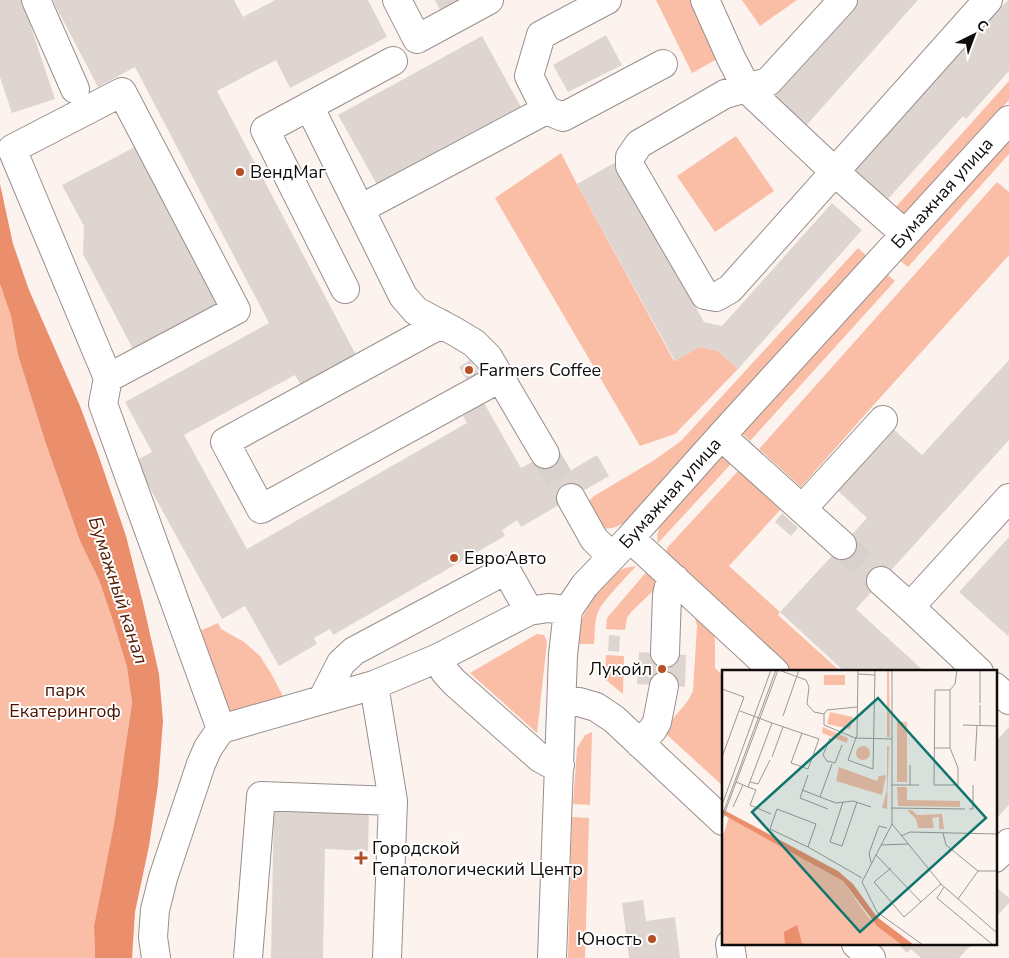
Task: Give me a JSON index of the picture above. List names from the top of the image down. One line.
{"streets":{"street":["Бумажная улица"]},"water":["Бумажный канал"],"parks":["парк Екатерингоф"],"places":{"other":["ВендМаг","Farmers Coffee","ЕвроАвто","Лукойл","Юность"],"health":["Городской Гепатологический Центр"]},"north":"top right"}
